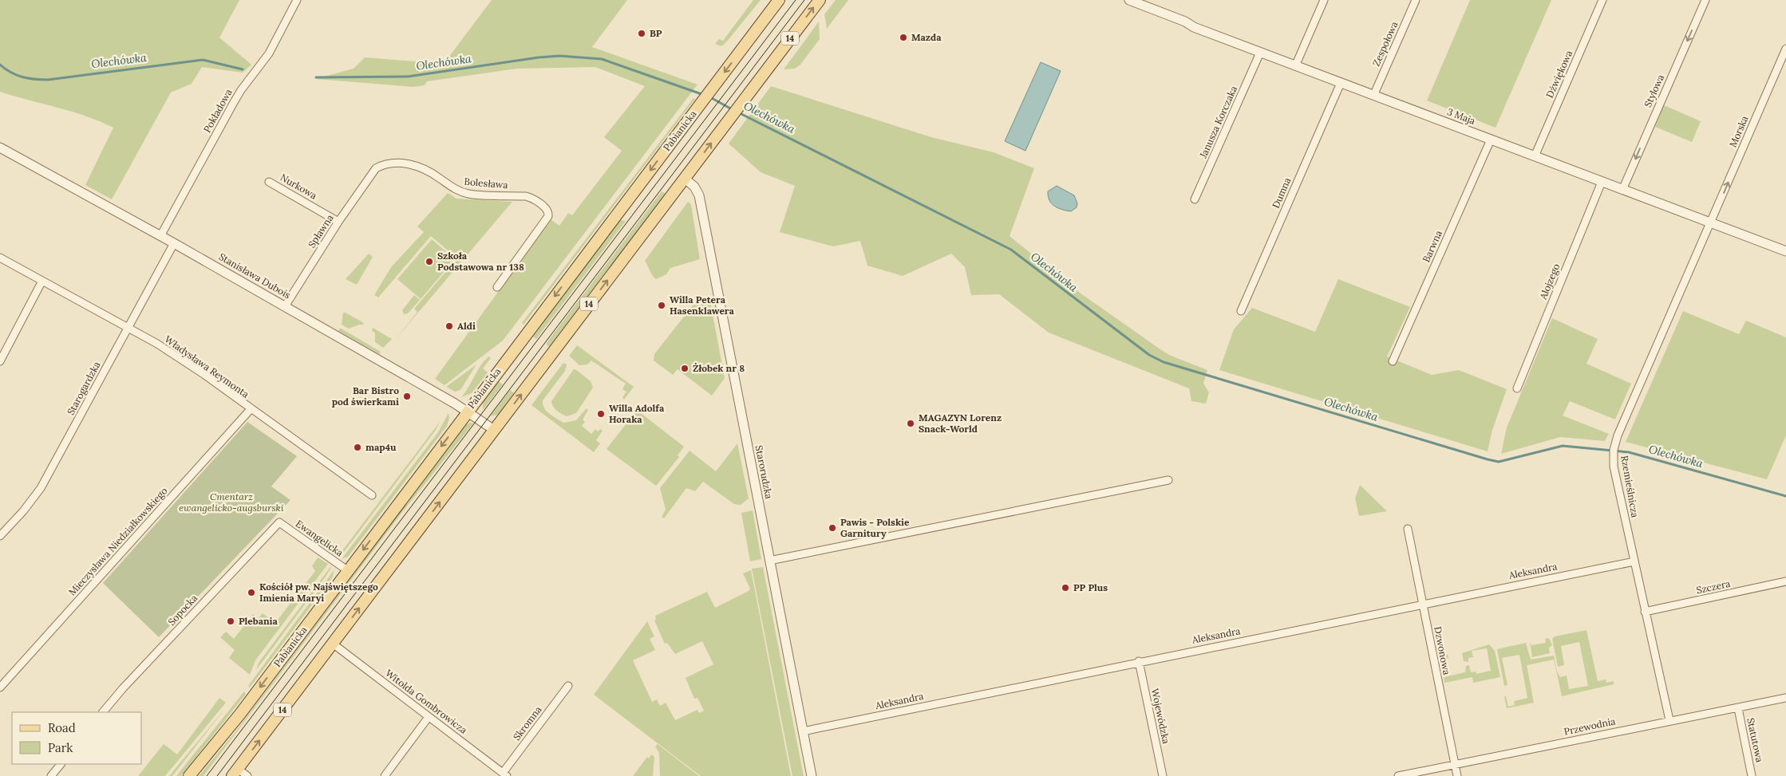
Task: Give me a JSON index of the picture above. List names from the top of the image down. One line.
{"streets":{"main road":["14","Pabianicka"],"street":["Zespołowa","Dźwiękowa","Stylowa","Pokładowa","3 Maja","Janusza Korczaka","Morska","Bolesława","Nurkowa","Dumna","Spławna","Barwna","Stanisława Dubois","Alojzego","Władysława Reymonta","Starogardzka","Starorudzka","Rzemieślnicza","Ewangelicka","Mieczysława Niedziałkowskiego","Aleksandra","Szczera","Sopocka","Dzwonowa","Witolda Gombrowicza","Wojewódzka","Skromna","Przewodnia","Statutowa"]},"crossings":[["14","Stanisława Dubois"],["14","Starorudzka"],["14","Witolda Gombrowicza"],["Zespołowa","3 Maja"],["Dźwiękowa","3 Maja"],["Stylowa","3 Maja"],["Pokładowa","Stanisława Dubois"],["3 Maja","Janusza Korczaka"],["3 Maja","Morska"],["3 Maja","Dumna"],["3 Maja","Barwna"],["3 Maja","Alojzego"],["3 Maja","Rzemieślnicza"],["Pabianicka","Stanisława Dubois"],["Pabianicka","Ewangelicka"],["Morska","Rzemieślnicza"],["Bolesława","Spławna"],["Nurkowa","Spławna"],["Spławna","Stanisława Dubois"],["Stanisława Dubois","Starogardzka"],["Władysława Reymonta","Starogardzka"],["Władysława Reymonta","Mieczysława Niedziałkowskiego"],["Starorudzka","Aleksandra"],["Rzemieślnicza","Aleksandra"],["Rzemieślnicza","Szczera"],["Rzemieślnicza","Przewodnia"],["Ewangelicka","Sopocka"],["Aleksandra","Dzwonowa"],["Aleksandra","Wojewódzka"],["Dzwonowa","Przewodnia"],["Witolda Gombrowicza","Skromna"],["Przewodnia","Statutowa"]],"one_way":["Stylowa","Morska"],"water":["Olechówka"],"parks":["Cmentarz ewangelicko-augsburski"],"places":["BP","Mazda","Szkoła Podstawowa nr 138","Willa Petera Hasenklawera","Aldi","Żłobek nr 8","Bar Bistro pod świerkami","Willa Adolfa Horaka","MAGAZYN Lorenz Snack-World","map4u","Pawis - Polskie Garnitury","PP Plus","Kościół pw. Najświętszego Imienia Maryi","Plebania"],"legend":["Road","Park"]}
